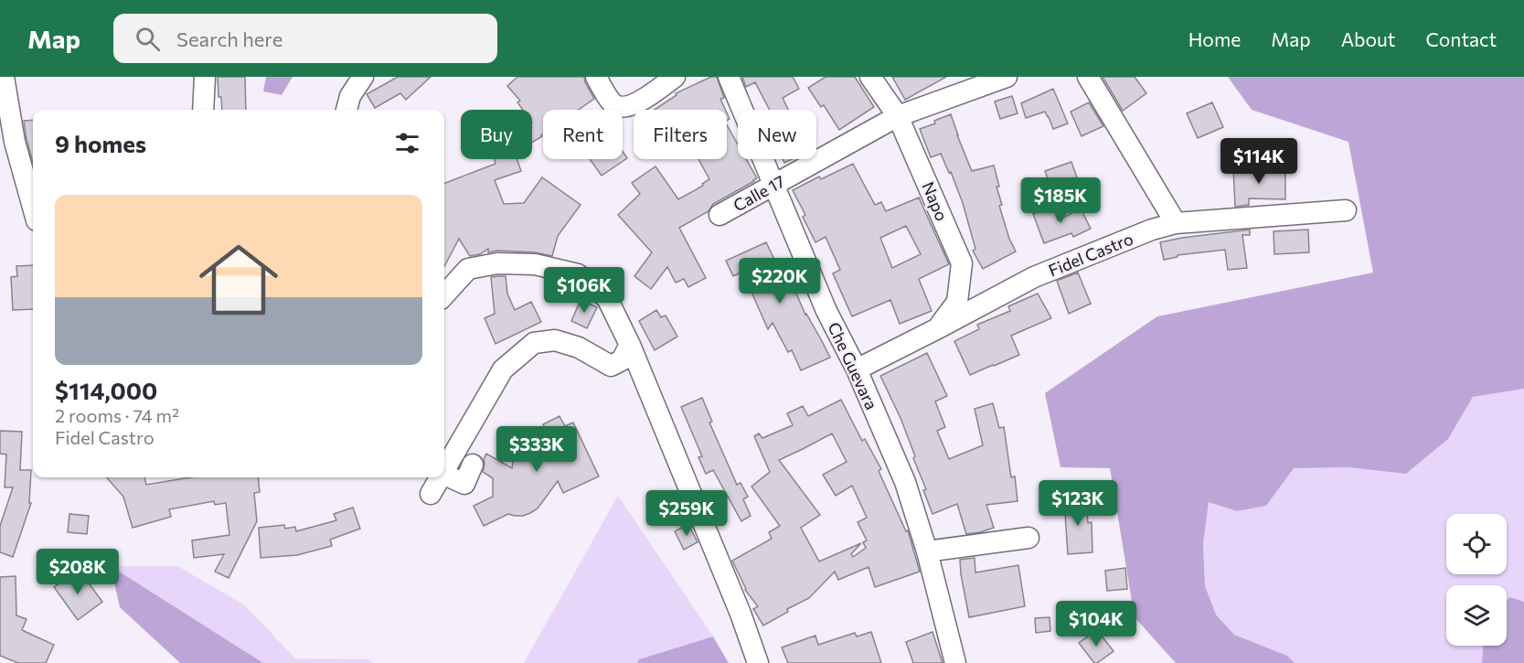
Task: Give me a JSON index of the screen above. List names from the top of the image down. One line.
{"streets":{"street":["Calle 17","Napo","Fidel Castro","Che Guevara"]},"crossings":[["Calle 17","Napo"],["Calle 17","Che Guevara"],["Napo","Fidel Castro"],["Fidel Castro","Che Guevara"]],"page":{"header":"Map","search":"Search here","nav":["Home","Map","About","Contact"],"chip":["Buy","Rent","Filters","New"],"heading":"9 homes","price":["$114K","$185K","$220K","$106K","$333K","$123K","$259K","$208K","$104K"],"list":[{"name":"$114,000","note":"2 rooms · 74 m² · Fidel Castro"}]}}
